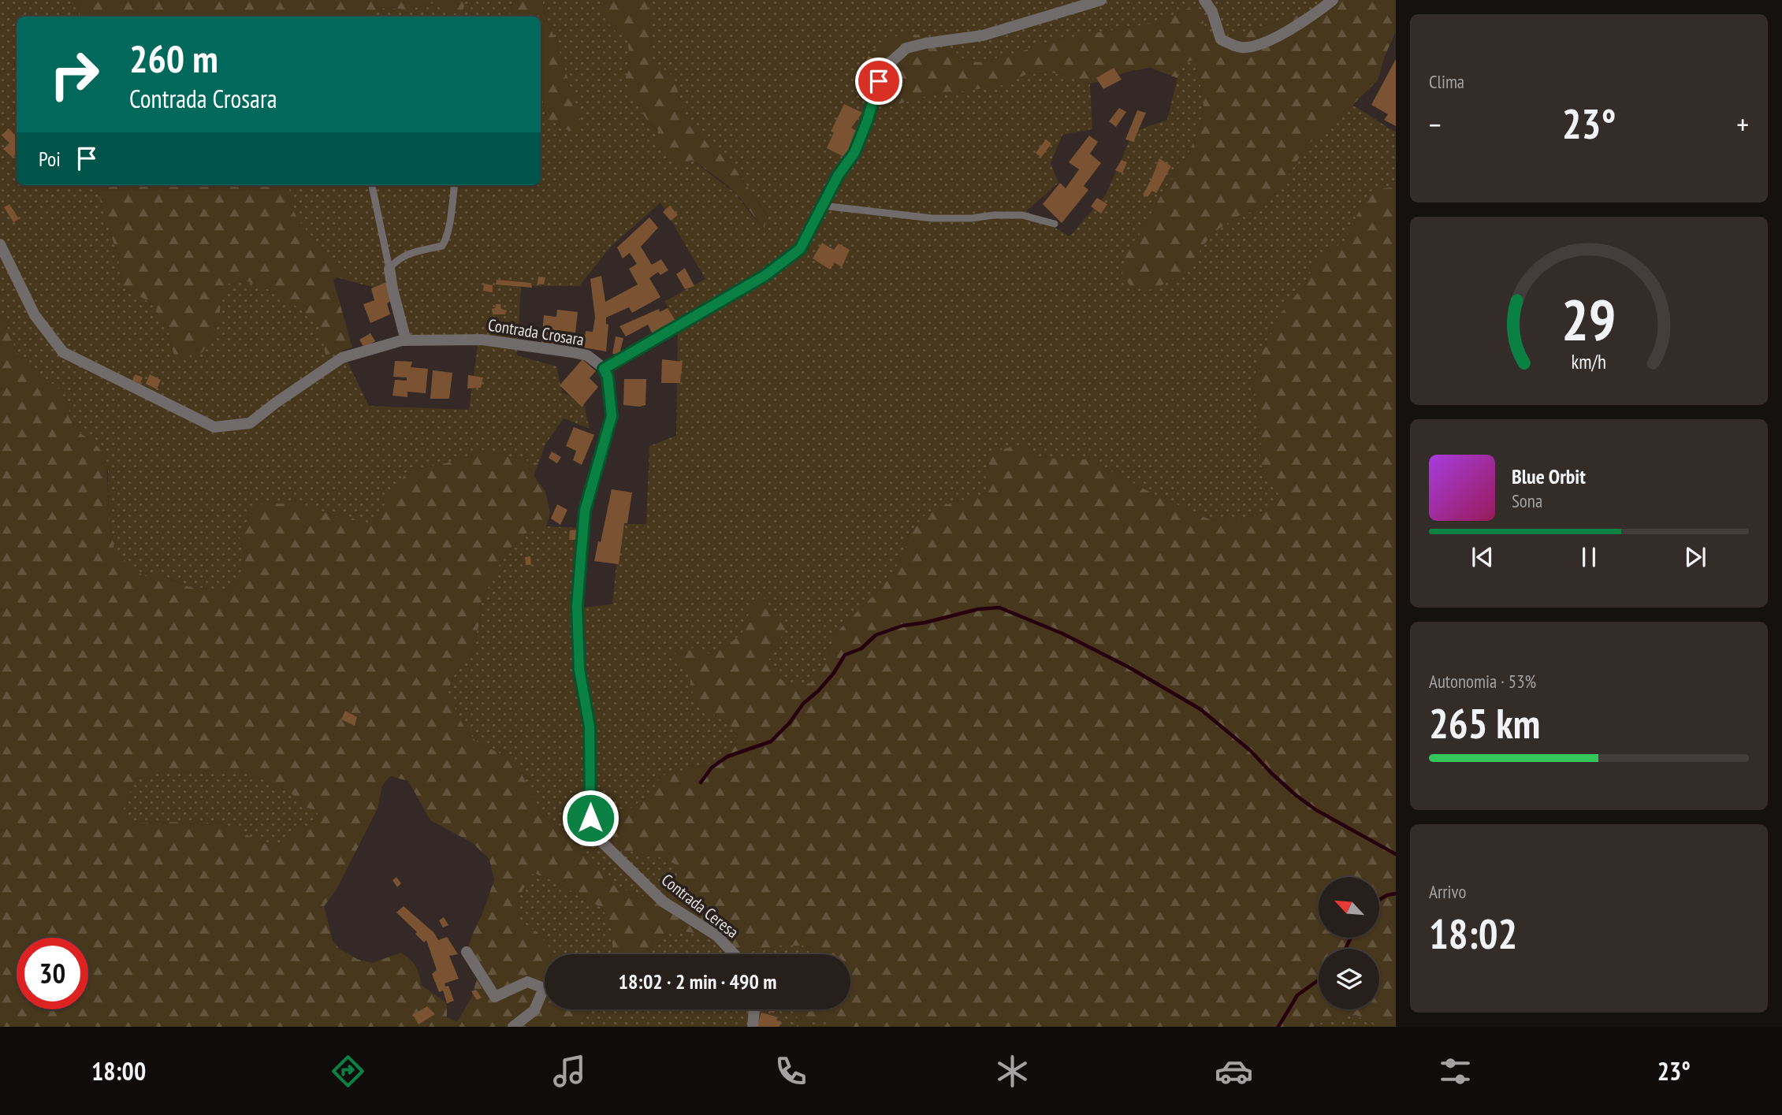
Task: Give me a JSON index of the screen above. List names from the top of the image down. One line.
{"streets":{"street":["Contrada Crosara","Contrada Ceresa"]},"crossings":[["Contrada Crosara","Contrada Ceresa"]],"north":"top left","page":{"tile":["Clima",["Autonomia · 53%","265 km"],["Arrivo","18:02"]],"turn":["260 m","Contrada Crosara"],"heat":["−","23°","+"],"then":"Poi","song":["Blue Orbit","Sona"],"limit":"30","trip":"18:02 · 2 min · 490 m","tabs":["18:00","23°"],"gauge":["29","km/h"]}}
